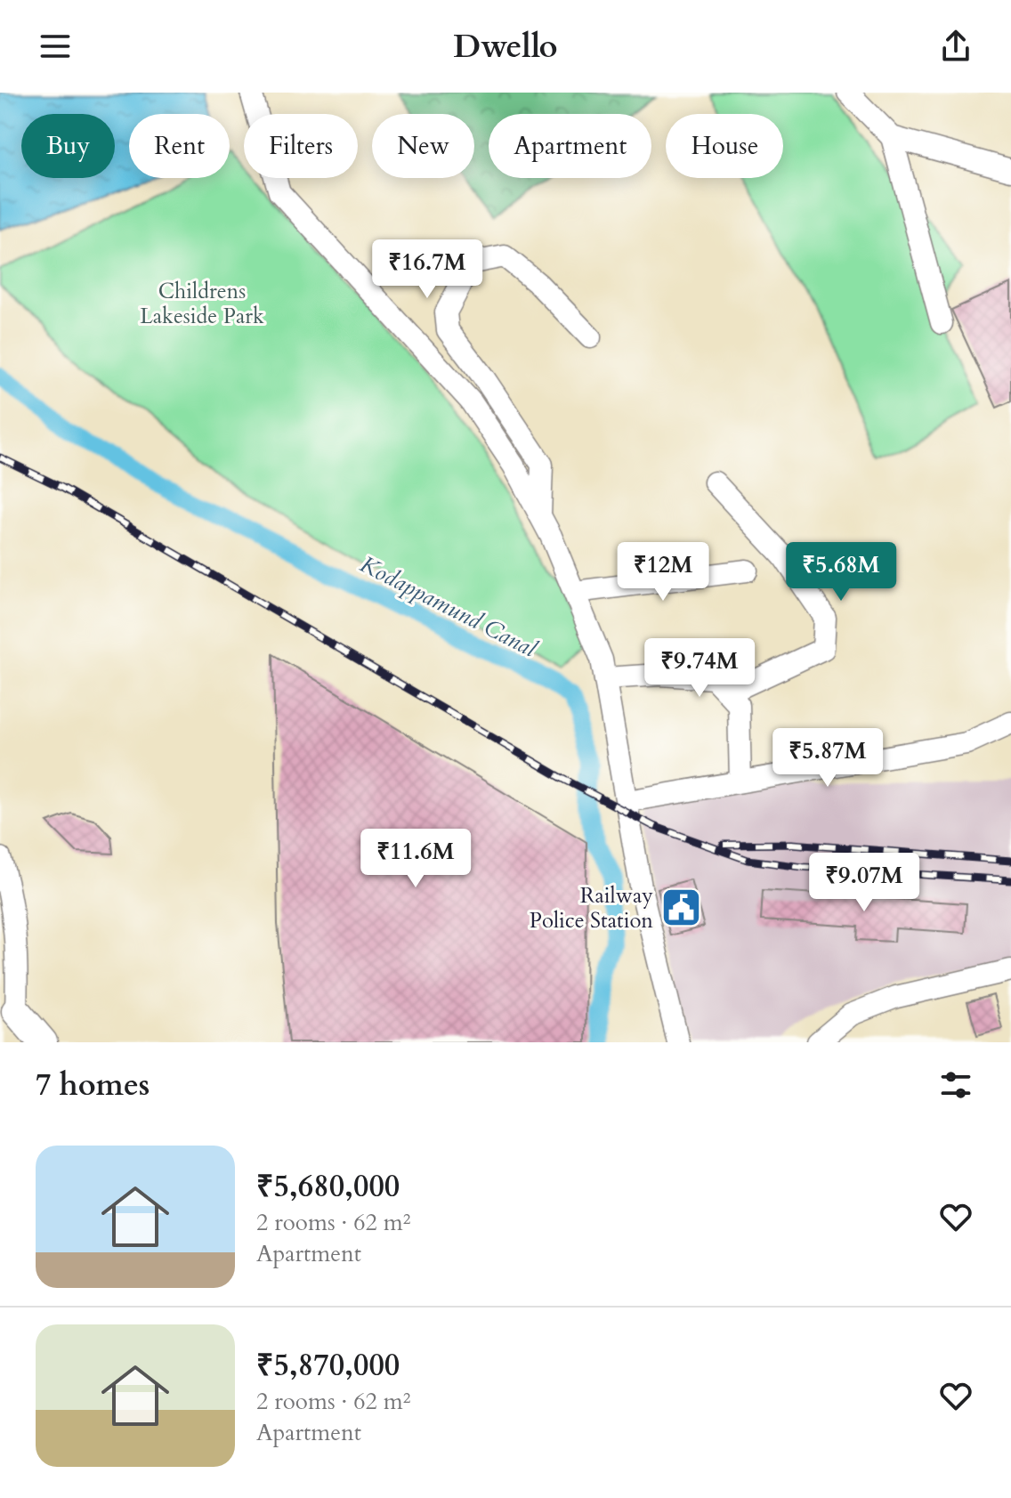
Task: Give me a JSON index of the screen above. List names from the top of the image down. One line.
{"water":["Kodappamund Canal"],"parks":["Childrens Lakeside Park"],"places":{"public building":["Railway Police Station"]},"page":{"header":"Dwello","chip":["Buy","Rent","Filters","New","Apartment","House"],"price":["₹16.7M","₹12M","₹5.68M","₹9.74M","₹5.87M","₹11.6M","₹9.07M"],"heading":"7 homes","list":[{"name":"₹5,680,000","note":"2 rooms · 62 m² · Apartment"},{"name":"₹5,870,000","note":"2 rooms · 62 m² · Apartment"}]}}
